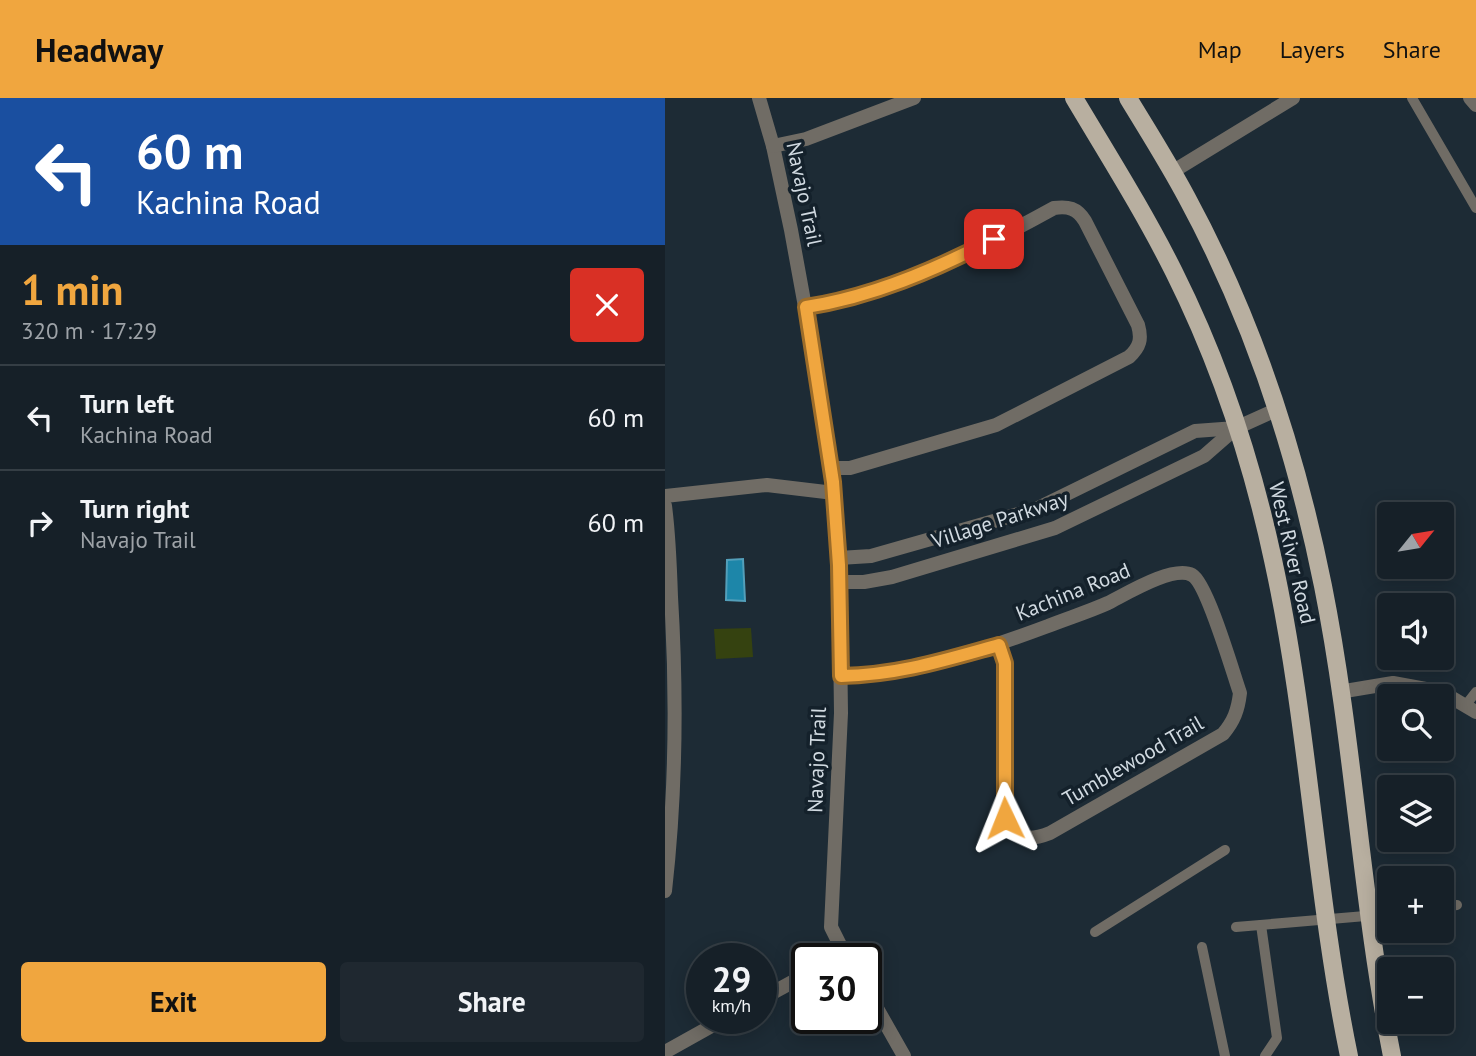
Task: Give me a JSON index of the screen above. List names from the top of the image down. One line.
{"streets":{"main road":["West River Road"],"street":["Navajo Trail","Village Parkway","Kachina Road","Tumblewood Trail"]},"crossings":[["Navajo Trail","Village Parkway"],["Navajo Trail","Kachina Road"],["Village Parkway","West River Road"],["Kachina Road","Tumblewood Trail"]],"north":"top right","page":{"header":"Headway","nav":["Map","Layers","Share"],"turn":["60 m","Kachina Road"],"heading":["1 min","320 m · 17:29"],"list":[{"name":"Turn left","note":"Kachina Road","value":"60 m"},{"name":"Turn right","note":"Navajo Trail","value":"60 m"}],"map_buttons":["+","−"],"speed":"29 km/h","limit":"30","buttons":["Exit","Share"]}}
